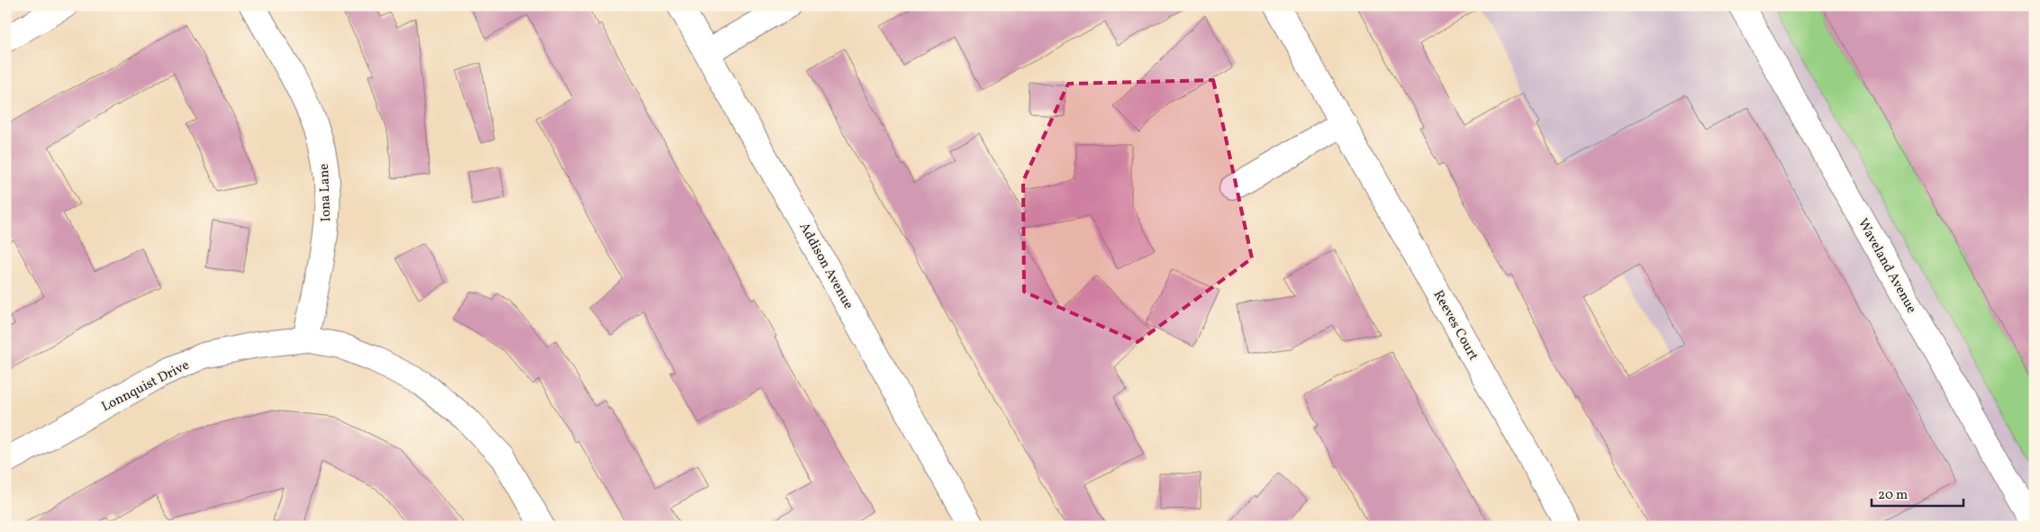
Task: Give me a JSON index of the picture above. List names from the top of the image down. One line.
{"streets":{"street":["Iona Lane","Addison Avenue","Waveland Avenue","Reeves Court","Lonnquist Drive"]},"crossings":[["Iona Lane","Lonnquist Drive"]],"scale_bar":"20 m"}
